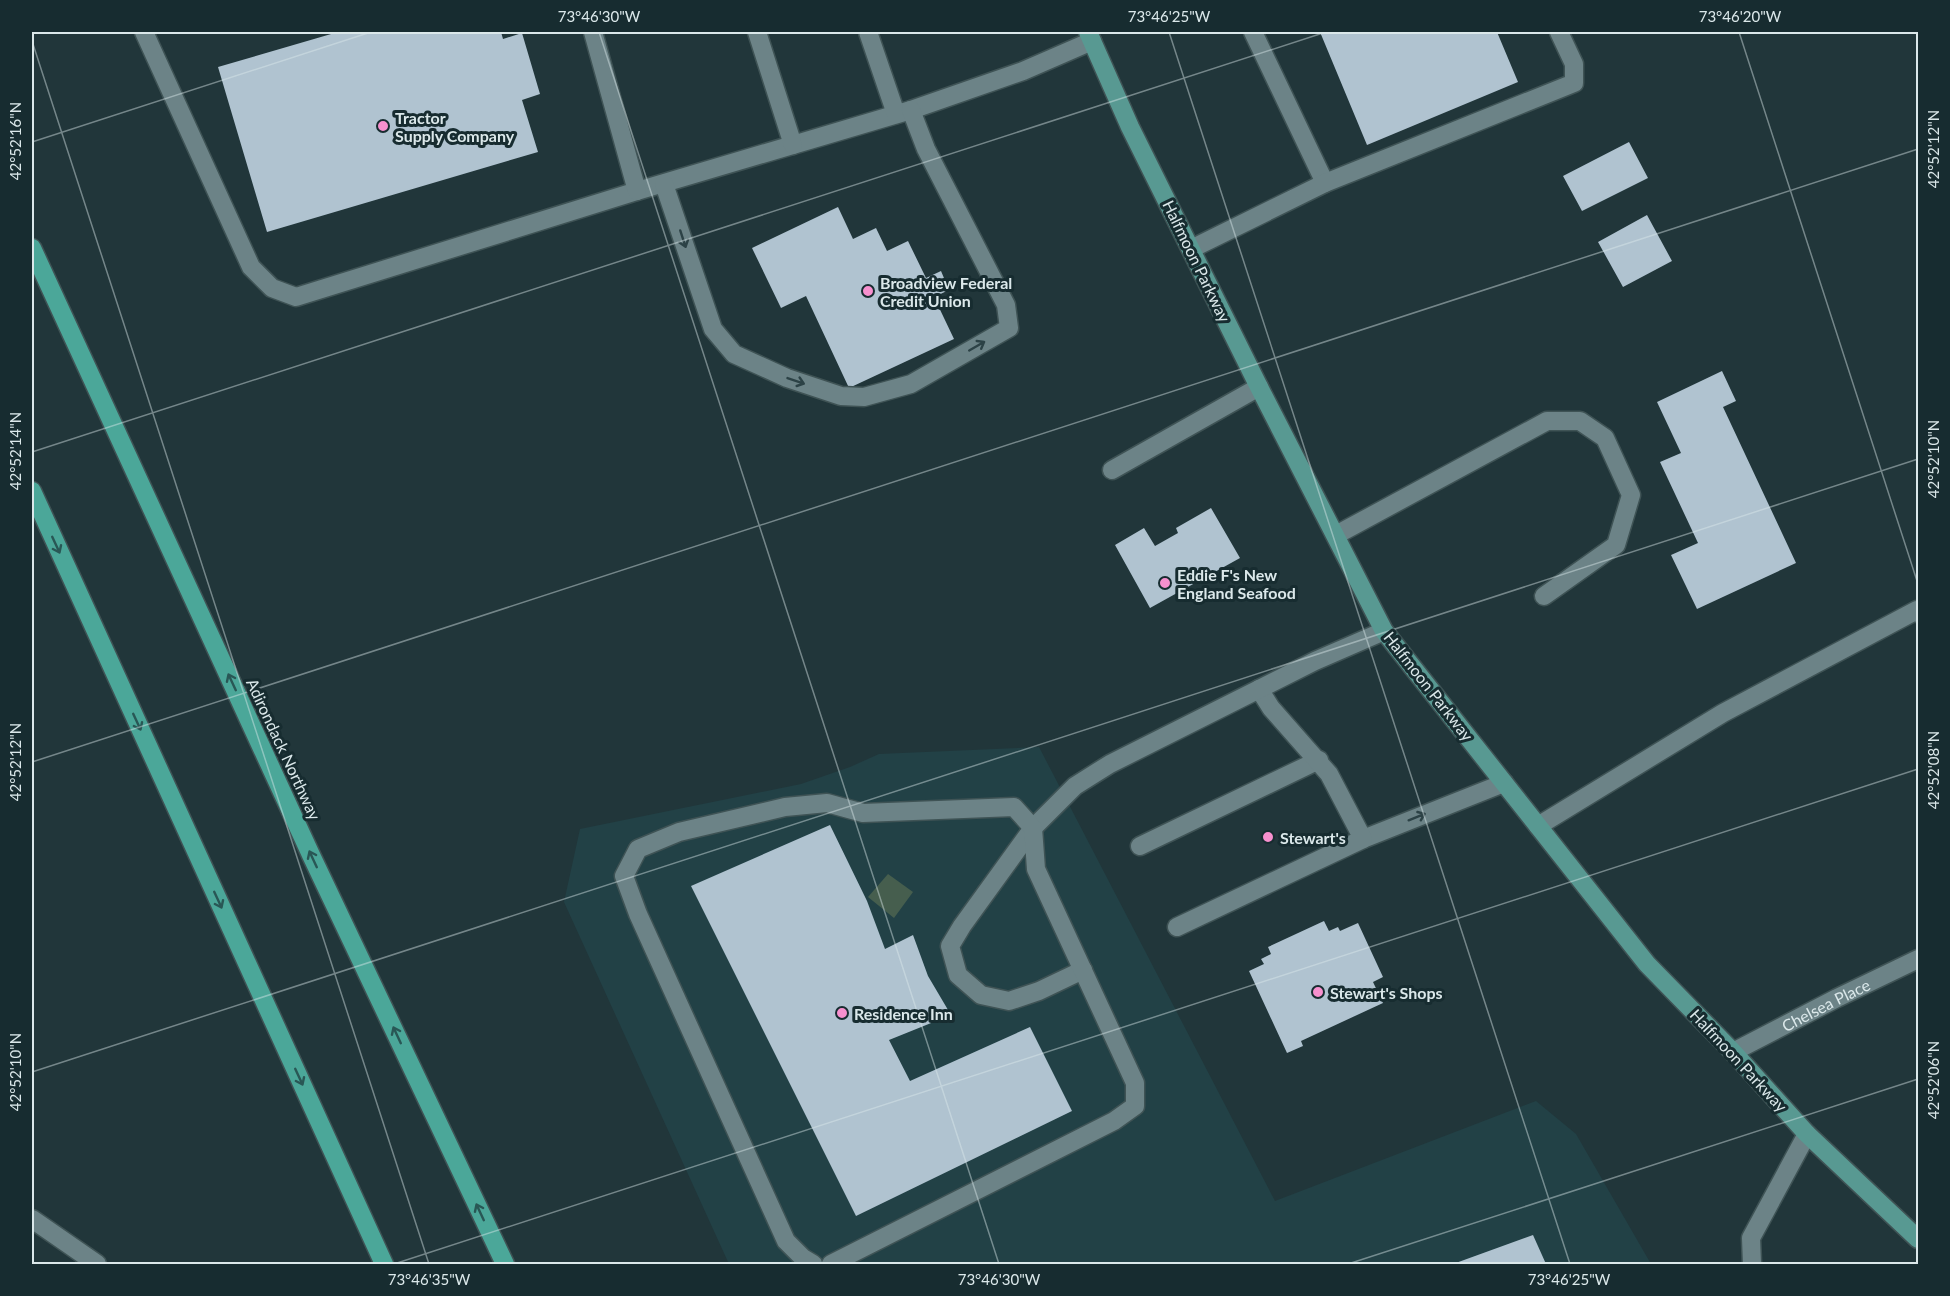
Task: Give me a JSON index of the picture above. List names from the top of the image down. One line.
{"streets":{"highway":["Adirondack Northway"],"main road":["Halfmoon Parkway"],"street":["Chelsea Place"]},"crossings":[["Halfmoon Parkway","Chelsea Place"]],"places":["Tractor Supply Company","Broadview Federal Credit Union","Eddie F's New England Seafood","Stewart's","Stewart's Shops","Residence Inn"],"coordinates":["73°46'30\"W","73°46'25\"W","73°46'20\"W","42°52'16\"N","42°52'12\"N","42°52'14\"N","42°52'10\"N","42°52'08\"N","42°52'06\"N","73°46'35\"W"]}
